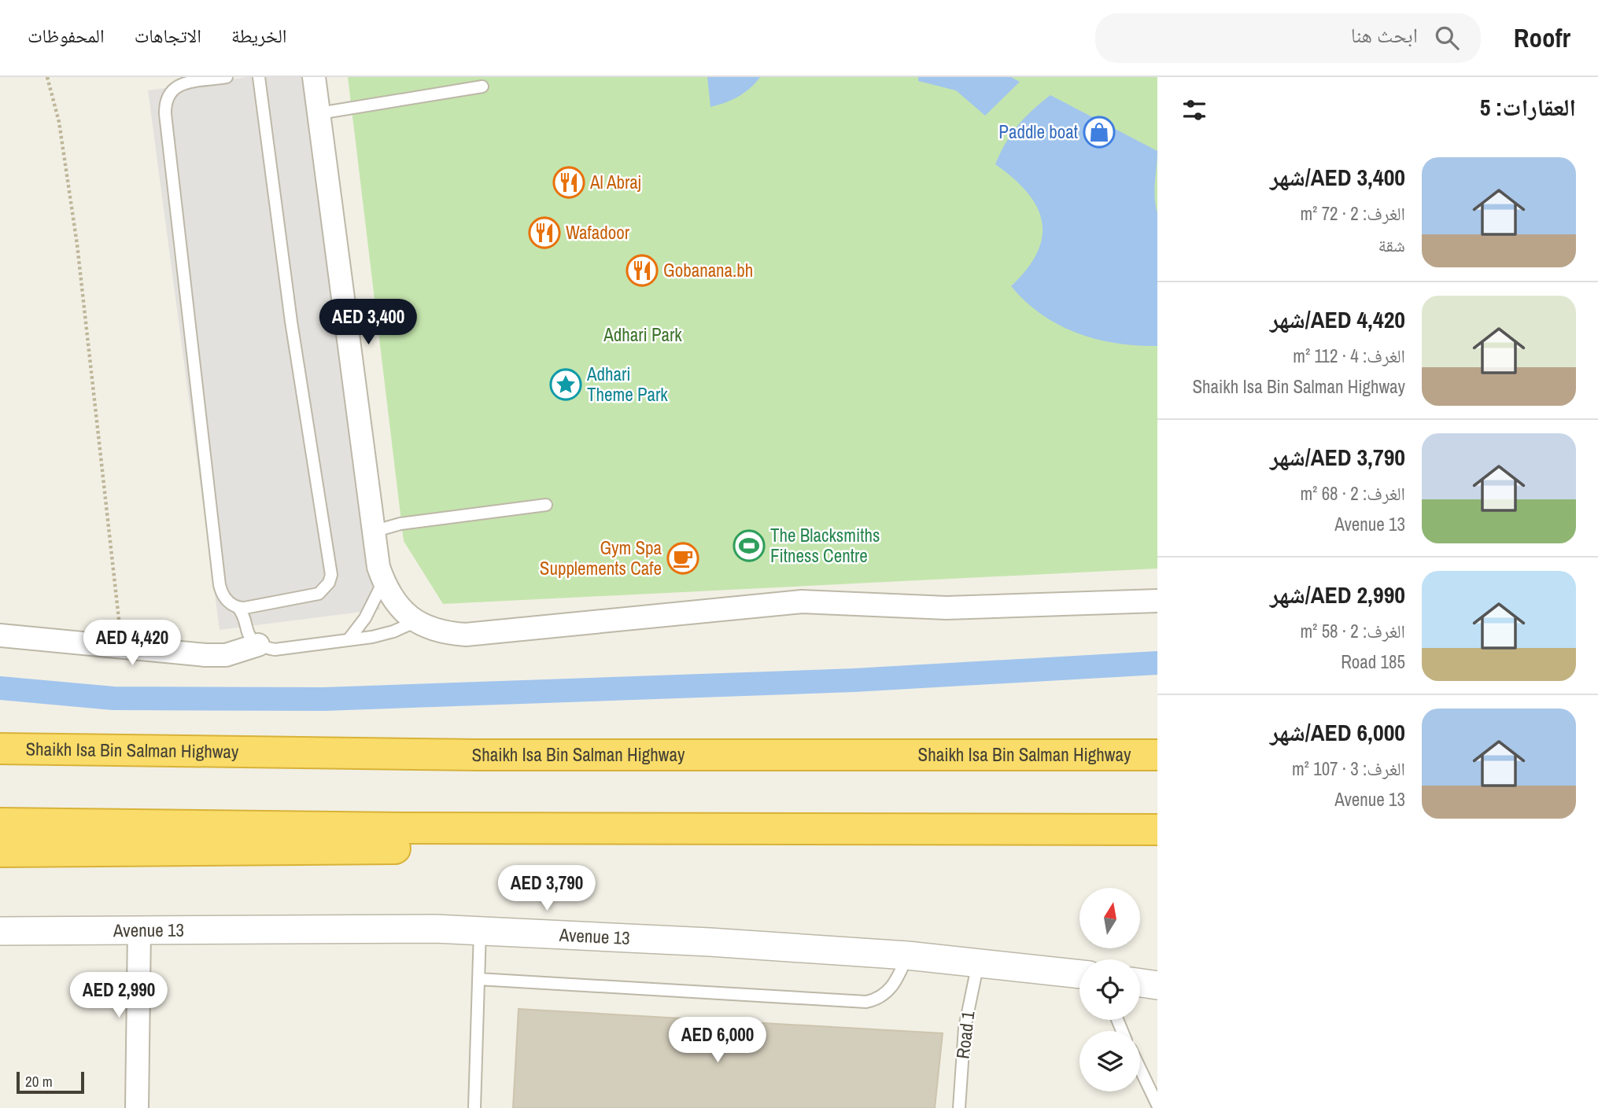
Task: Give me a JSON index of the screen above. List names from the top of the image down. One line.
{"streets":{"highway":["Shaikh Isa Bin Salman Highway"],"street":["Avenue 13"],"lane":["Road 1"]},"crossings":[["Avenue 13","Road 1"]],"parks":["Adhari Park"],"places":{"shop":["Paddle boat"],"restaurant":["Al Abraj","Wafadoor","Gobanana.bh"],"place":["Adhari Theme Park"],"sports":["The Blacksmiths Fitness Centre"],"cafe":["Gym Spa Supplements Cafe"]},"scale_bar":"20 m","north":"top","page":{"header":"Roofr","search":"ابحث هنا","nav":["الخريطة","الاتجاهات","المحفوظات"],"heading":"العقارات: 5","list":[{"name":"AED 3,400/شهر","note":"الغرف: 2 · 72 m² · شقة"},{"name":"AED 4,420/شهر","note":"الغرف: 4 · 112 m² · Shaikh Isa Bin Salman Highway"},{"name":"AED 3,790/شهر","note":"الغرف: 2 · 68 m² · Avenue 13"},{"name":"AED 2,990/شهر","note":"الغرف: 2 · 58 m² · Road 185"},{"name":"AED 6,000/شهر","note":"الغرف: 3 · 107 m² · Avenue 13"}],"price":["AED 3,400","AED 4,420","AED 3,790","AED 2,990","AED 6,000"],"scale":"20 m"}}
